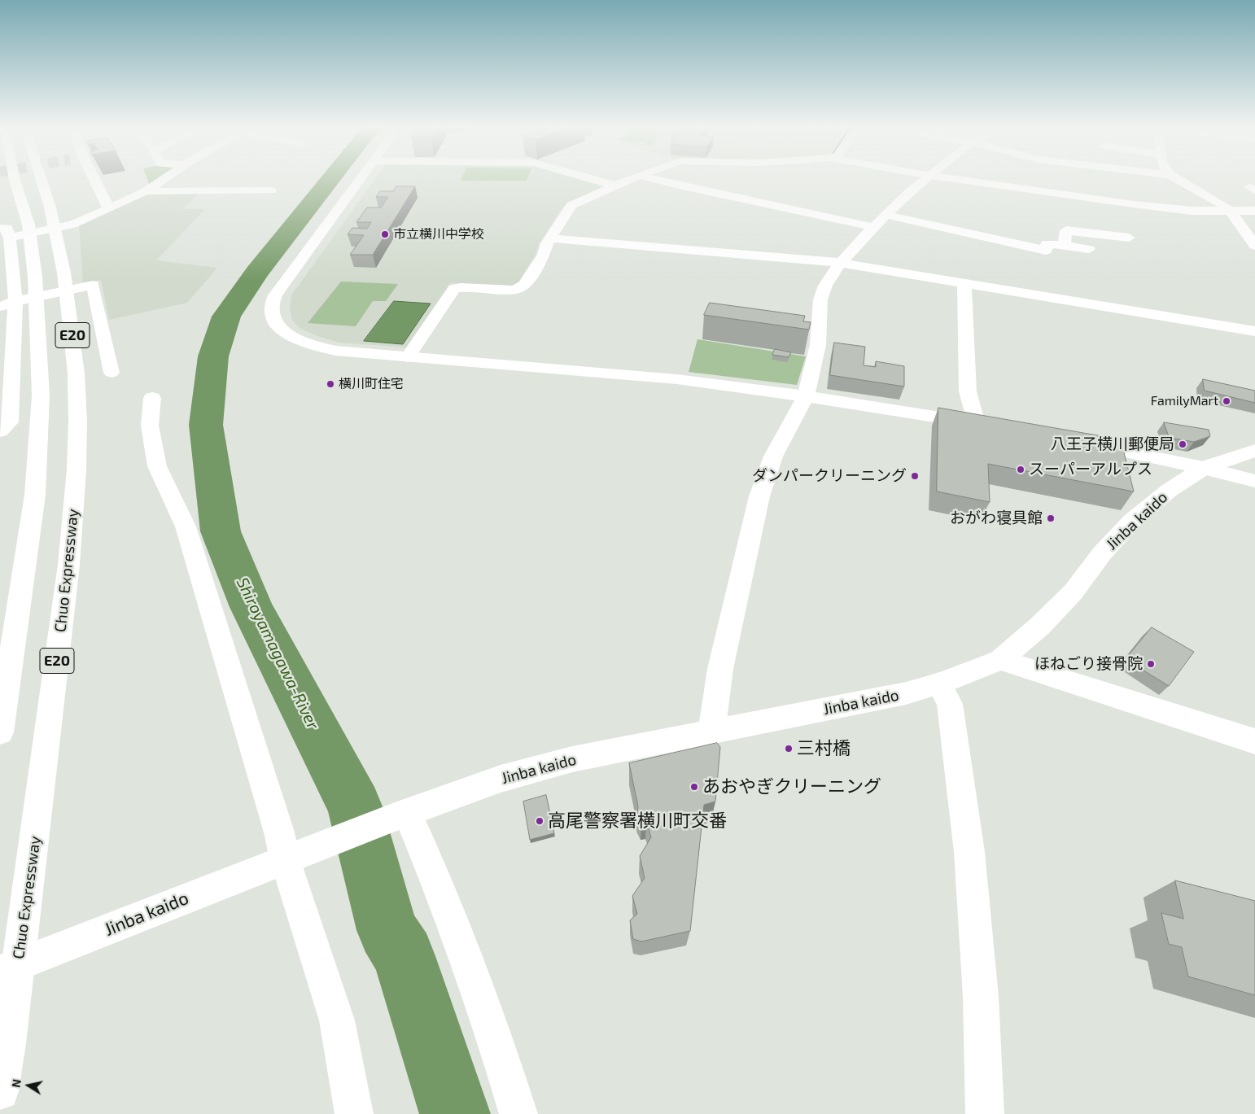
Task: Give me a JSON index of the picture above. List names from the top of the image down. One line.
{"streets":{"main road":["E20","Jinba kaido","Chuo Expressway"]},"water":["Shiroyamagawa-River"],"places":["市立横川中学校","横川町住宅","FamilyMart","八王子横川郵便局","スーパーアルプス","ダンパークリーニング","おがわ寝具館","ほねごり接骨院","三村橋","あおやぎクリーニング","高尾警察署横川町交番"],"north":"left"}
